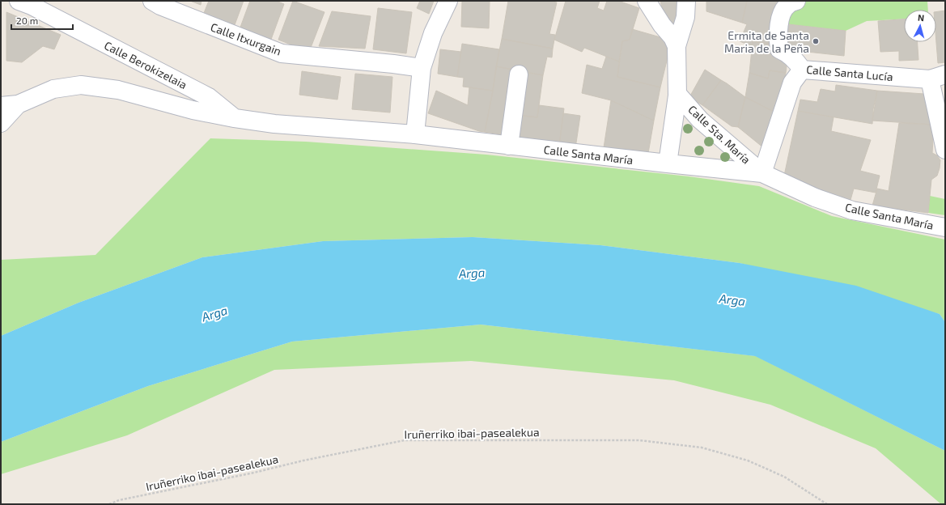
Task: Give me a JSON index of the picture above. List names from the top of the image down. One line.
{"streets":{"street":["Calle Itxurgain","Calle Berokizelaia","Calle Santa Lucía","Calle Sta. María","Calle Santa María"],"path":["Iruñerriko ibai-pasealekua"]},"crossings":[["Calle Berokizelaia","Calle Santa María"],["Calle Sta. María","Calle Santa María"]],"water":["Arga"],"places":["Ermita de Santa Maria de la Peña"],"scale_bar":"20 m","north":"top"}
